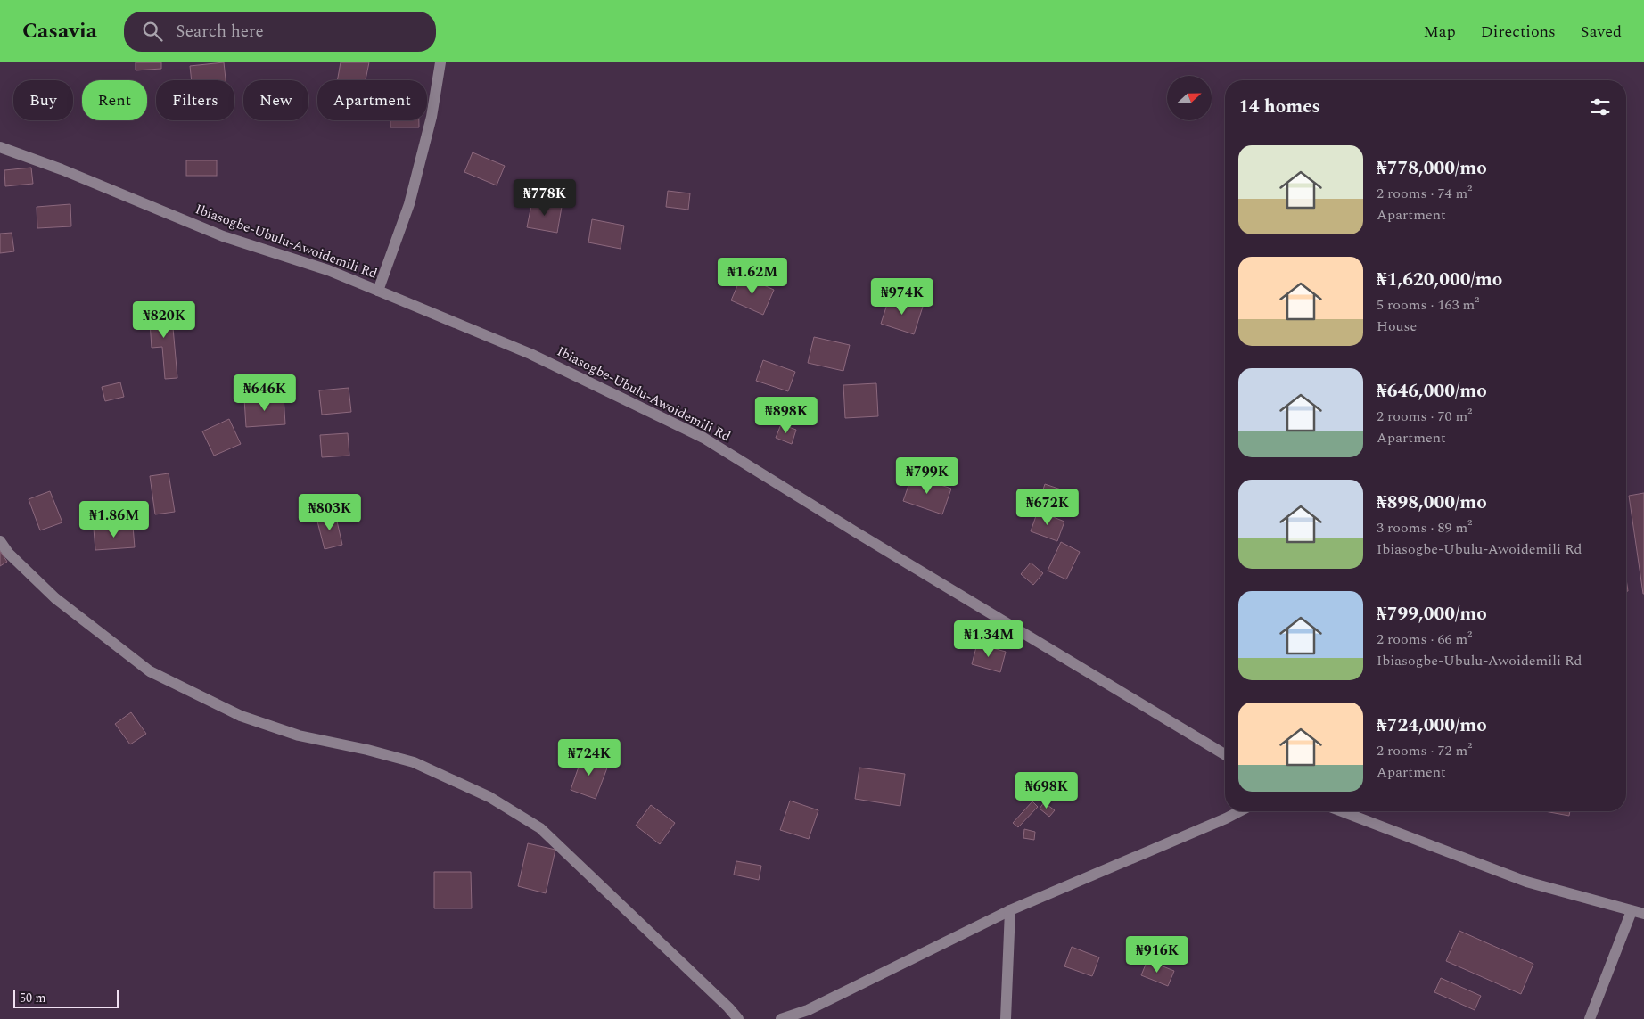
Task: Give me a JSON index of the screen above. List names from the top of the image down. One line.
{"streets":{"street":["Ibiasogbe-Ubulu-Awoidemili Rd"]},"scale_bar":"50 m","north":"right","page":{"header":"Casavia","search":"Search here","nav":["Map","Directions","Saved"],"chip":["Buy","Rent","Filters","New","Apartment"],"heading":"14 homes","list":[{"name":"₦778,000/mo","note":"2 rooms · 74 m² · Apartment"},{"name":"₦1,620,000/mo","note":"5 rooms · 163 m² · House"},{"name":"₦646,000/mo","note":"2 rooms · 70 m² · Apartment"},{"name":"₦898,000/mo","note":"3 rooms · 89 m² · Ibiasogbe-Ubulu-Awoidemili Rd"},{"name":"₦799,000/mo","note":"2 rooms · 66 m² · Ibiasogbe-Ubulu-Awoidemili Rd"},{"name":"₦724,000/mo","note":"2 rooms · 72 m² · Apartment"}],"price":["₦778K","₦1.62M","₦974K","₦820K","₦646K","₦898K","₦799K","₦672K","₦803K","₦1.86M","₦1.34M","₦724K","₦698K","₦916K"],"scale":"50 m"}}
